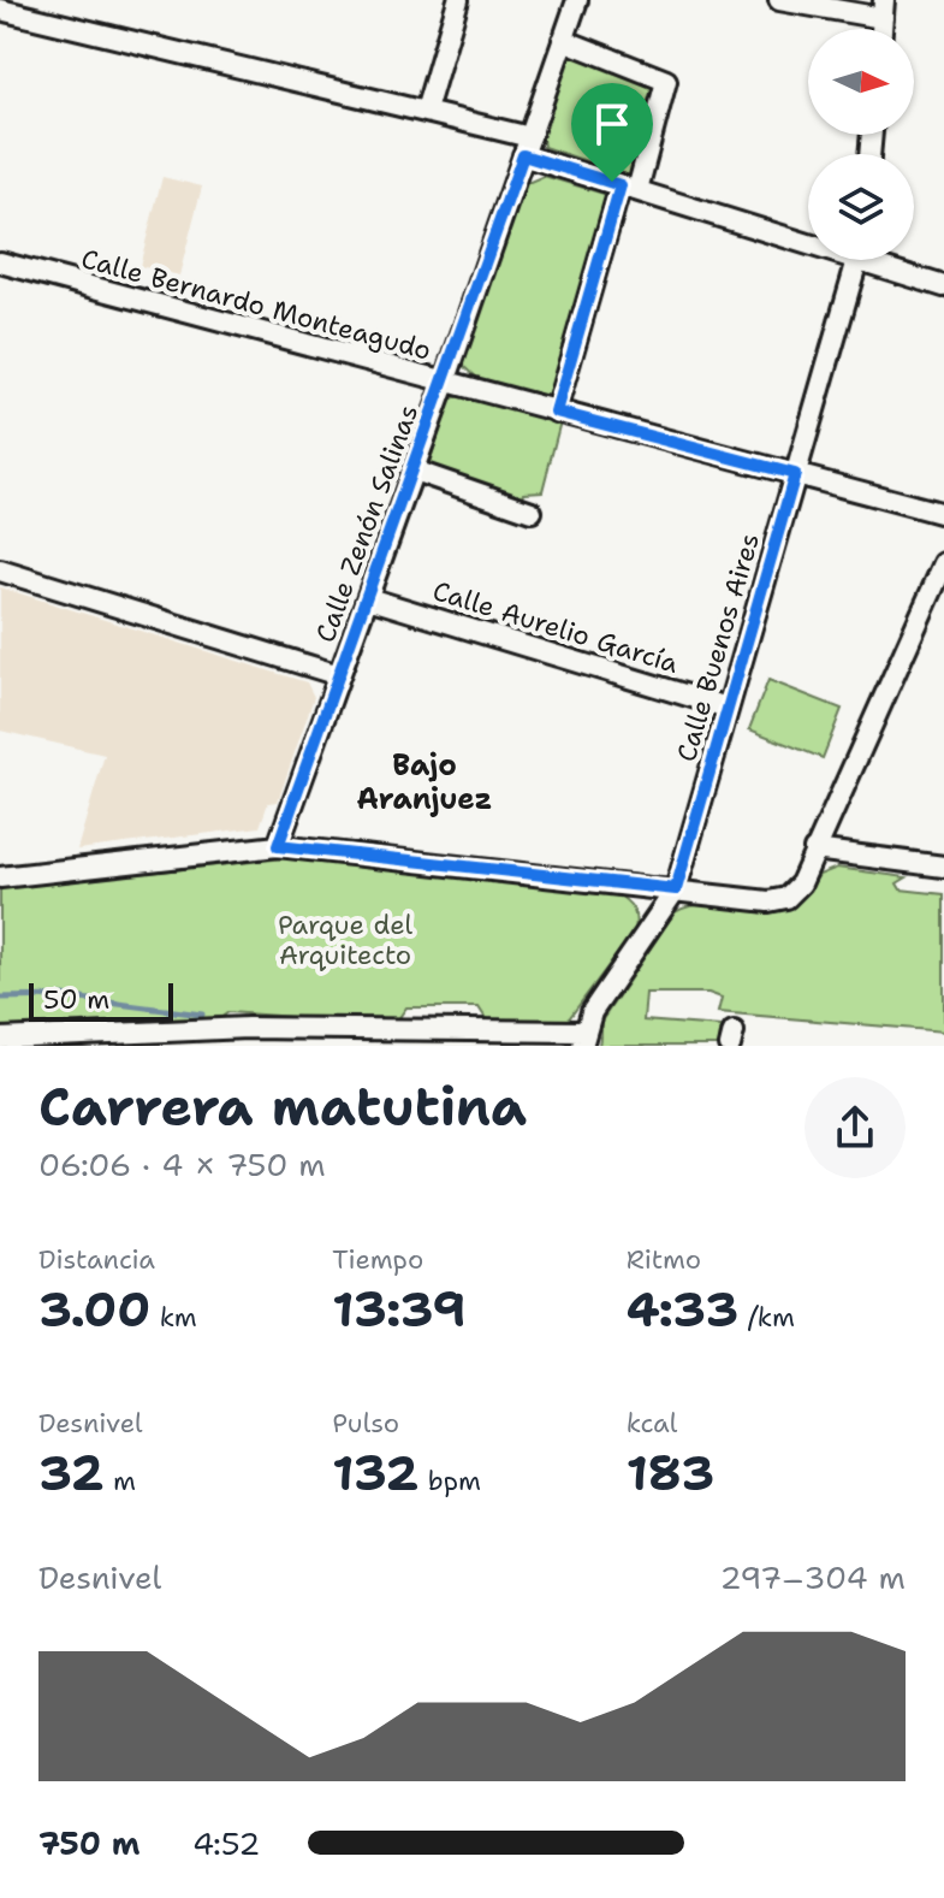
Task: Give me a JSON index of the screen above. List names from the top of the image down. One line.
{"streets":{"street":["Calle Bernardo Monteagudo","Calle Zenón Salinas","Calle Aurelio García","Calle Buenos Aires"]},"crossings":[["Calle Bernardo Monteagudo","Calle Zenón Salinas"],["Calle Bernardo Monteagudo","Calle Buenos Aires"],["Calle Zenón Salinas","Calle Aurelio García"],["Calle Aurelio García","Calle Buenos Aires"]],"districts":["Bajo Aranjuez"],"parks":["Parque del Arquitecto"],"scale_bar":"50 m","north":"right","page":{"scale":"50 m","heading":["Carrera matutina","06:06 · 4 × 750 m"],"stats":[["Distancia","3.00 km"],["Tiempo","13:39"],["Ritmo","4:33 /km"],["Desnivel","32 m"],["Pulso","132 bpm"],["kcal","183"]],"chart":["Desnivel","297–304 m"],"list":[{"name":"750 m","note":"4:52"}]}}
